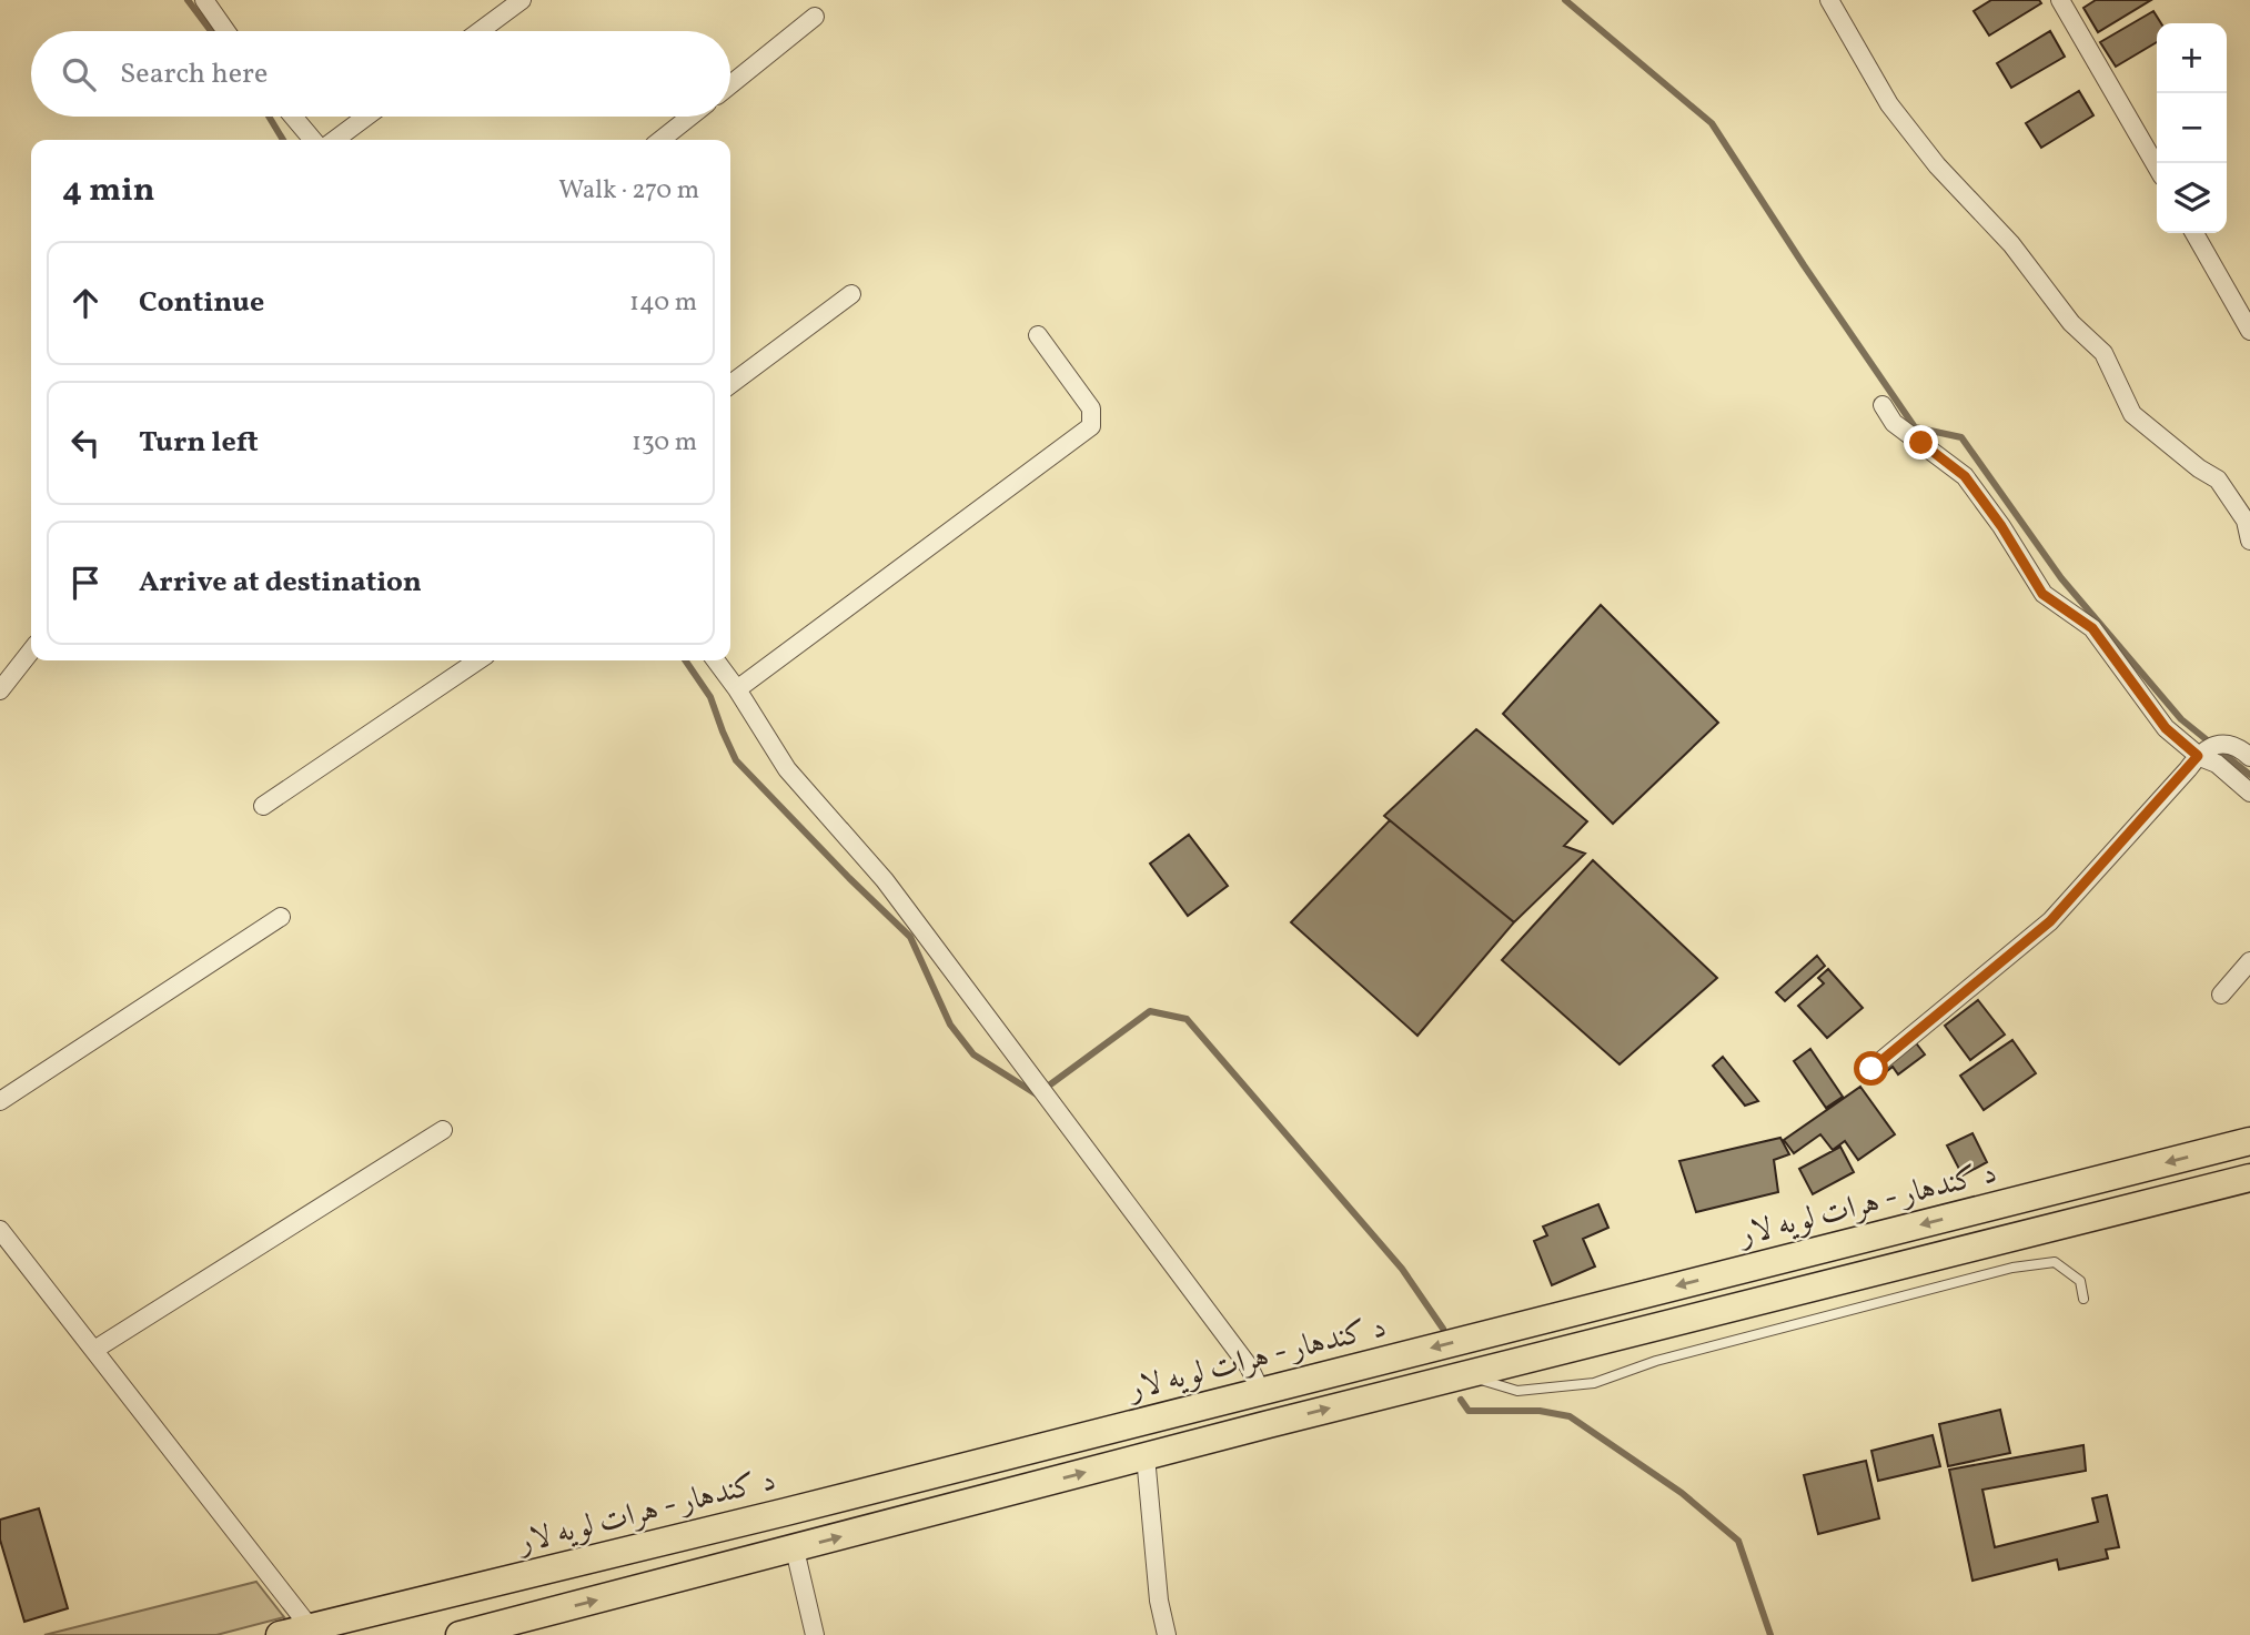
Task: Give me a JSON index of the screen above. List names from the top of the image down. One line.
{"streets":{"highway":["د کندهار - هرات لويه لار"]},"page":{"map_buttons":["+","−"],"search":"Search here","heading":["4 min","Walk · 270 m"],"list":[["Continue","140 m"],["Turn left","130 m"],"Arrive at destination"]}}
